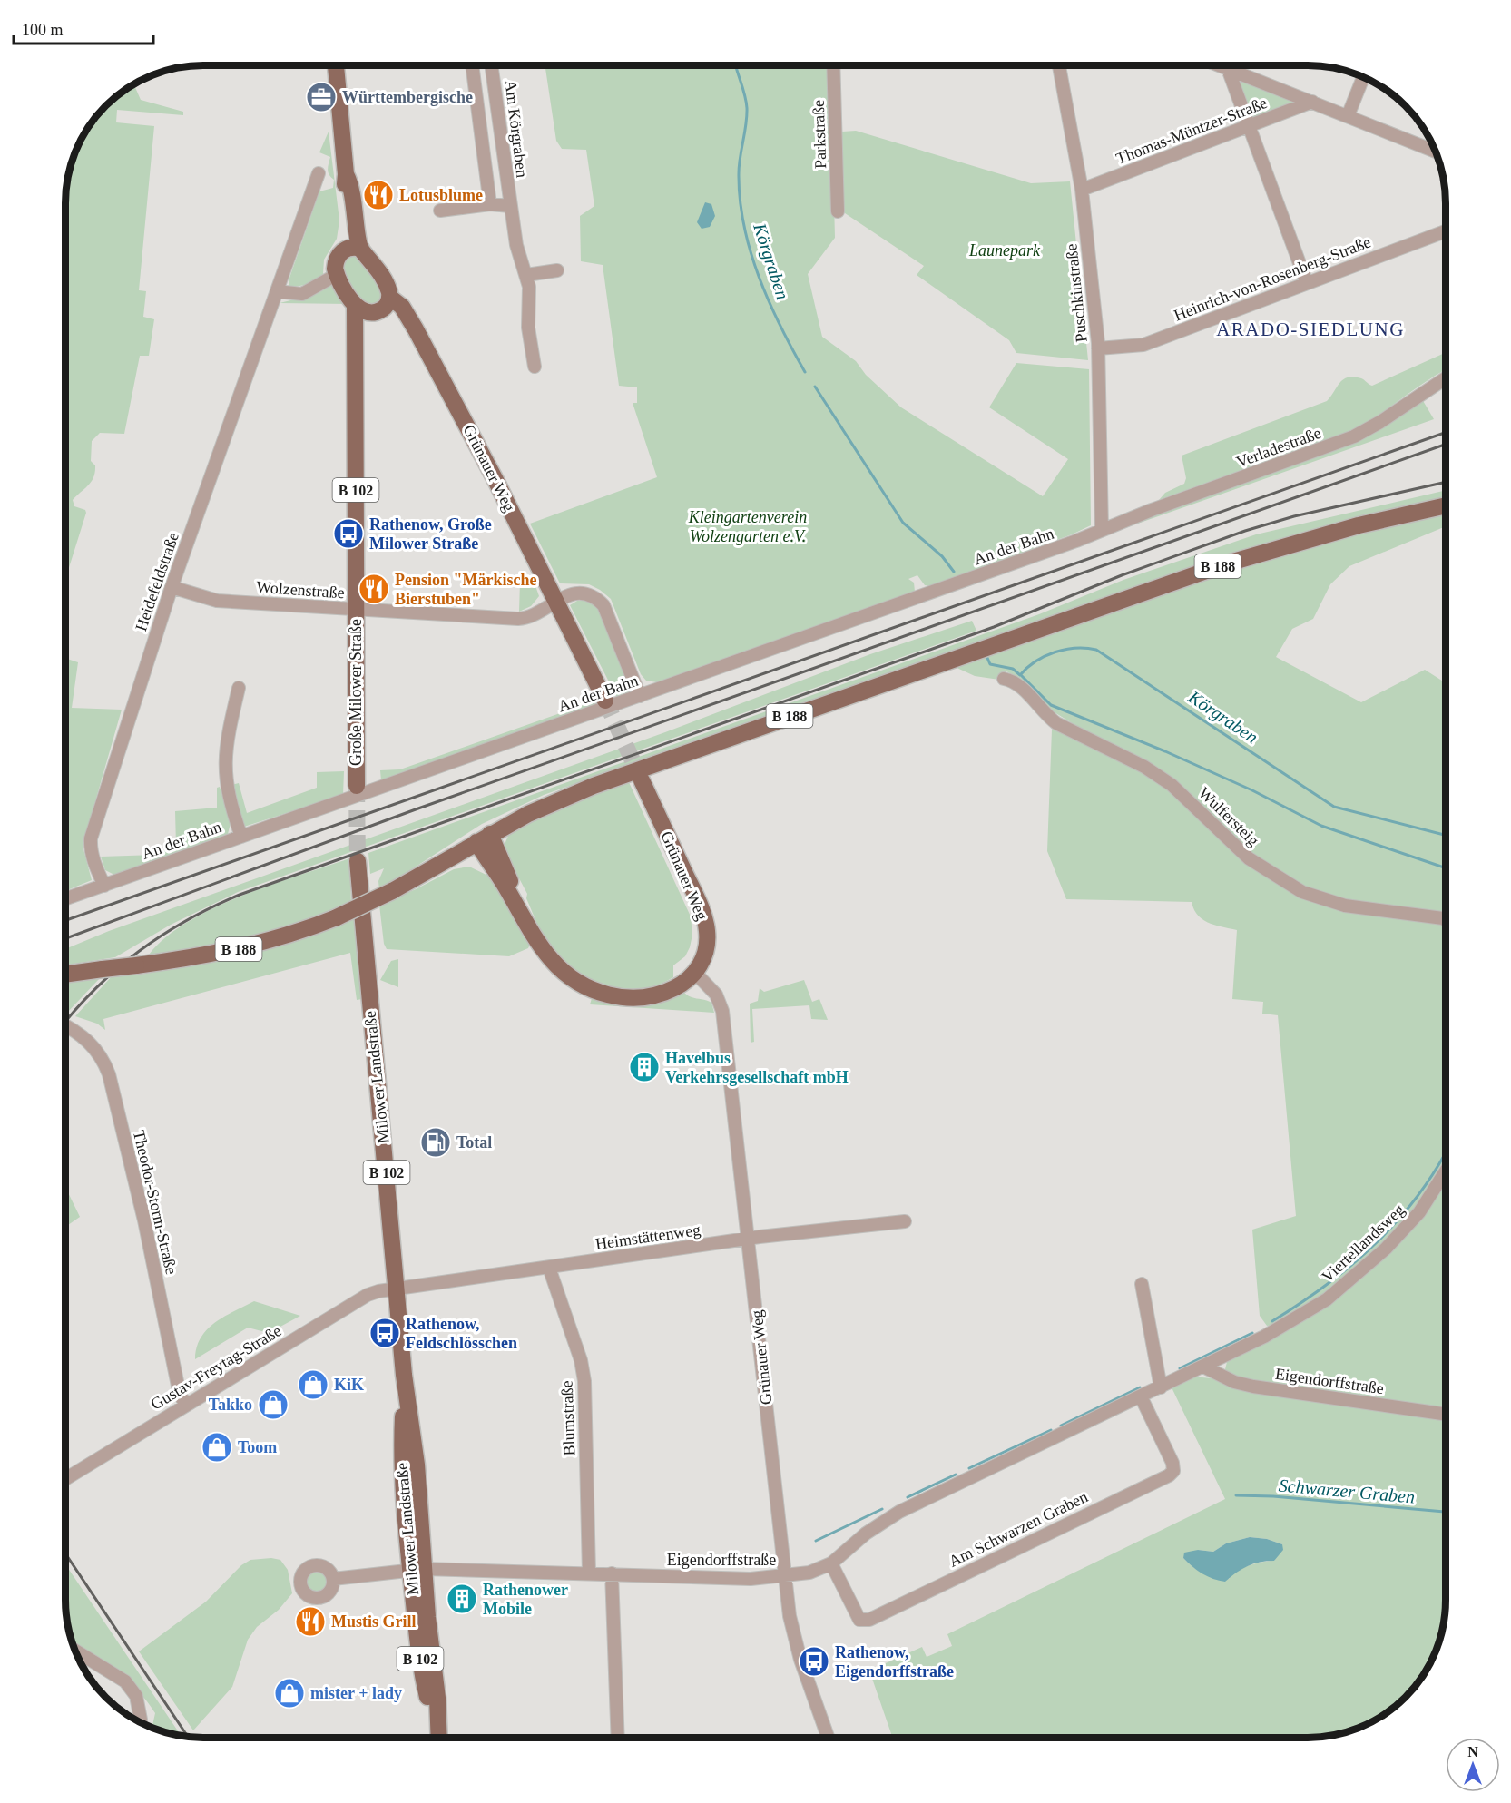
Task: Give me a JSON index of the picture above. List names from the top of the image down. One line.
{"streets":{"main road":["Grünauer Weg","B 102","B 188","Große Milower Straße","Milower Landstraße"],"street":["Am Körgraben","Thomas-Müntzer-Straße","Parkstraße","Heinrich-von-Rosenberg-Straße","Puschkinstraße","Verladestraße","An der Bahn","Heidefeldstraße","Wolzenstraße","Wulfersteig","Theodor-Storm-Straße","Heimstättenweg","Viertellandsweg","Gustav-Freytag-Straße","Eigendorffstraße","Blumstraße","Am Schwarzen Graben"]},"crossings":[["Thomas-Müntzer-Straße","Puschkinstraße"],["Heinrich-von-Rosenberg-Straße","Puschkinstraße"],["Puschkinstraße","Verladestraße"],["Puschkinstraße","An der Bahn"],["Verladestraße","An der Bahn"],["Grünauer Weg","Wolzenstraße"],["Grünauer Weg","Große Milower Straße"],["Grünauer Weg","Heimstättenweg"],["Grünauer Weg","Eigendorffstraße"],["An der Bahn","Heidefeldstraße"],["Heidefeldstraße","Wolzenstraße"],["Wolzenstraße","Große Milower Straße"],["Milower Landstraße","Heimstättenweg"],["Milower Landstraße","Gustav-Freytag-Straße"],["Milower Landstraße","Eigendorffstraße"],["Theodor-Storm-Straße","Gustav-Freytag-Straße"],["Heimstättenweg","Gustav-Freytag-Straße"],["Heimstättenweg","Blumstraße"],["Viertellandsweg","Eigendorffstraße"],["Eigendorffstraße","Blumstraße"],["Eigendorffstraße","Am Schwarzen Graben"]],"districts":["ARADO-SIEDLUNG"],"water":["Körgraben","Schwarzer Graben"],"parks":["Launepark","Kleingartenverein Wolzengarten e.V."],"places":{"office":["Württembergische"],"restaurant":["Lotusblume","Pension \"Märkische Bierstuben\"","Mustis Grill"],"bus stop":["Rathenow, Große Milower Straße","Rathenow, Feldschlösschen","Rathenow, Eigendorffstraße"],"building":["Havelbus Verkehrsgesellschaft mbH","Rathenower Mobile"],"fuel station":["Total"],"shop":["KiK","Takko","Toom","mister + lady"]},"scale_bar":"100 m","north":"top"}
